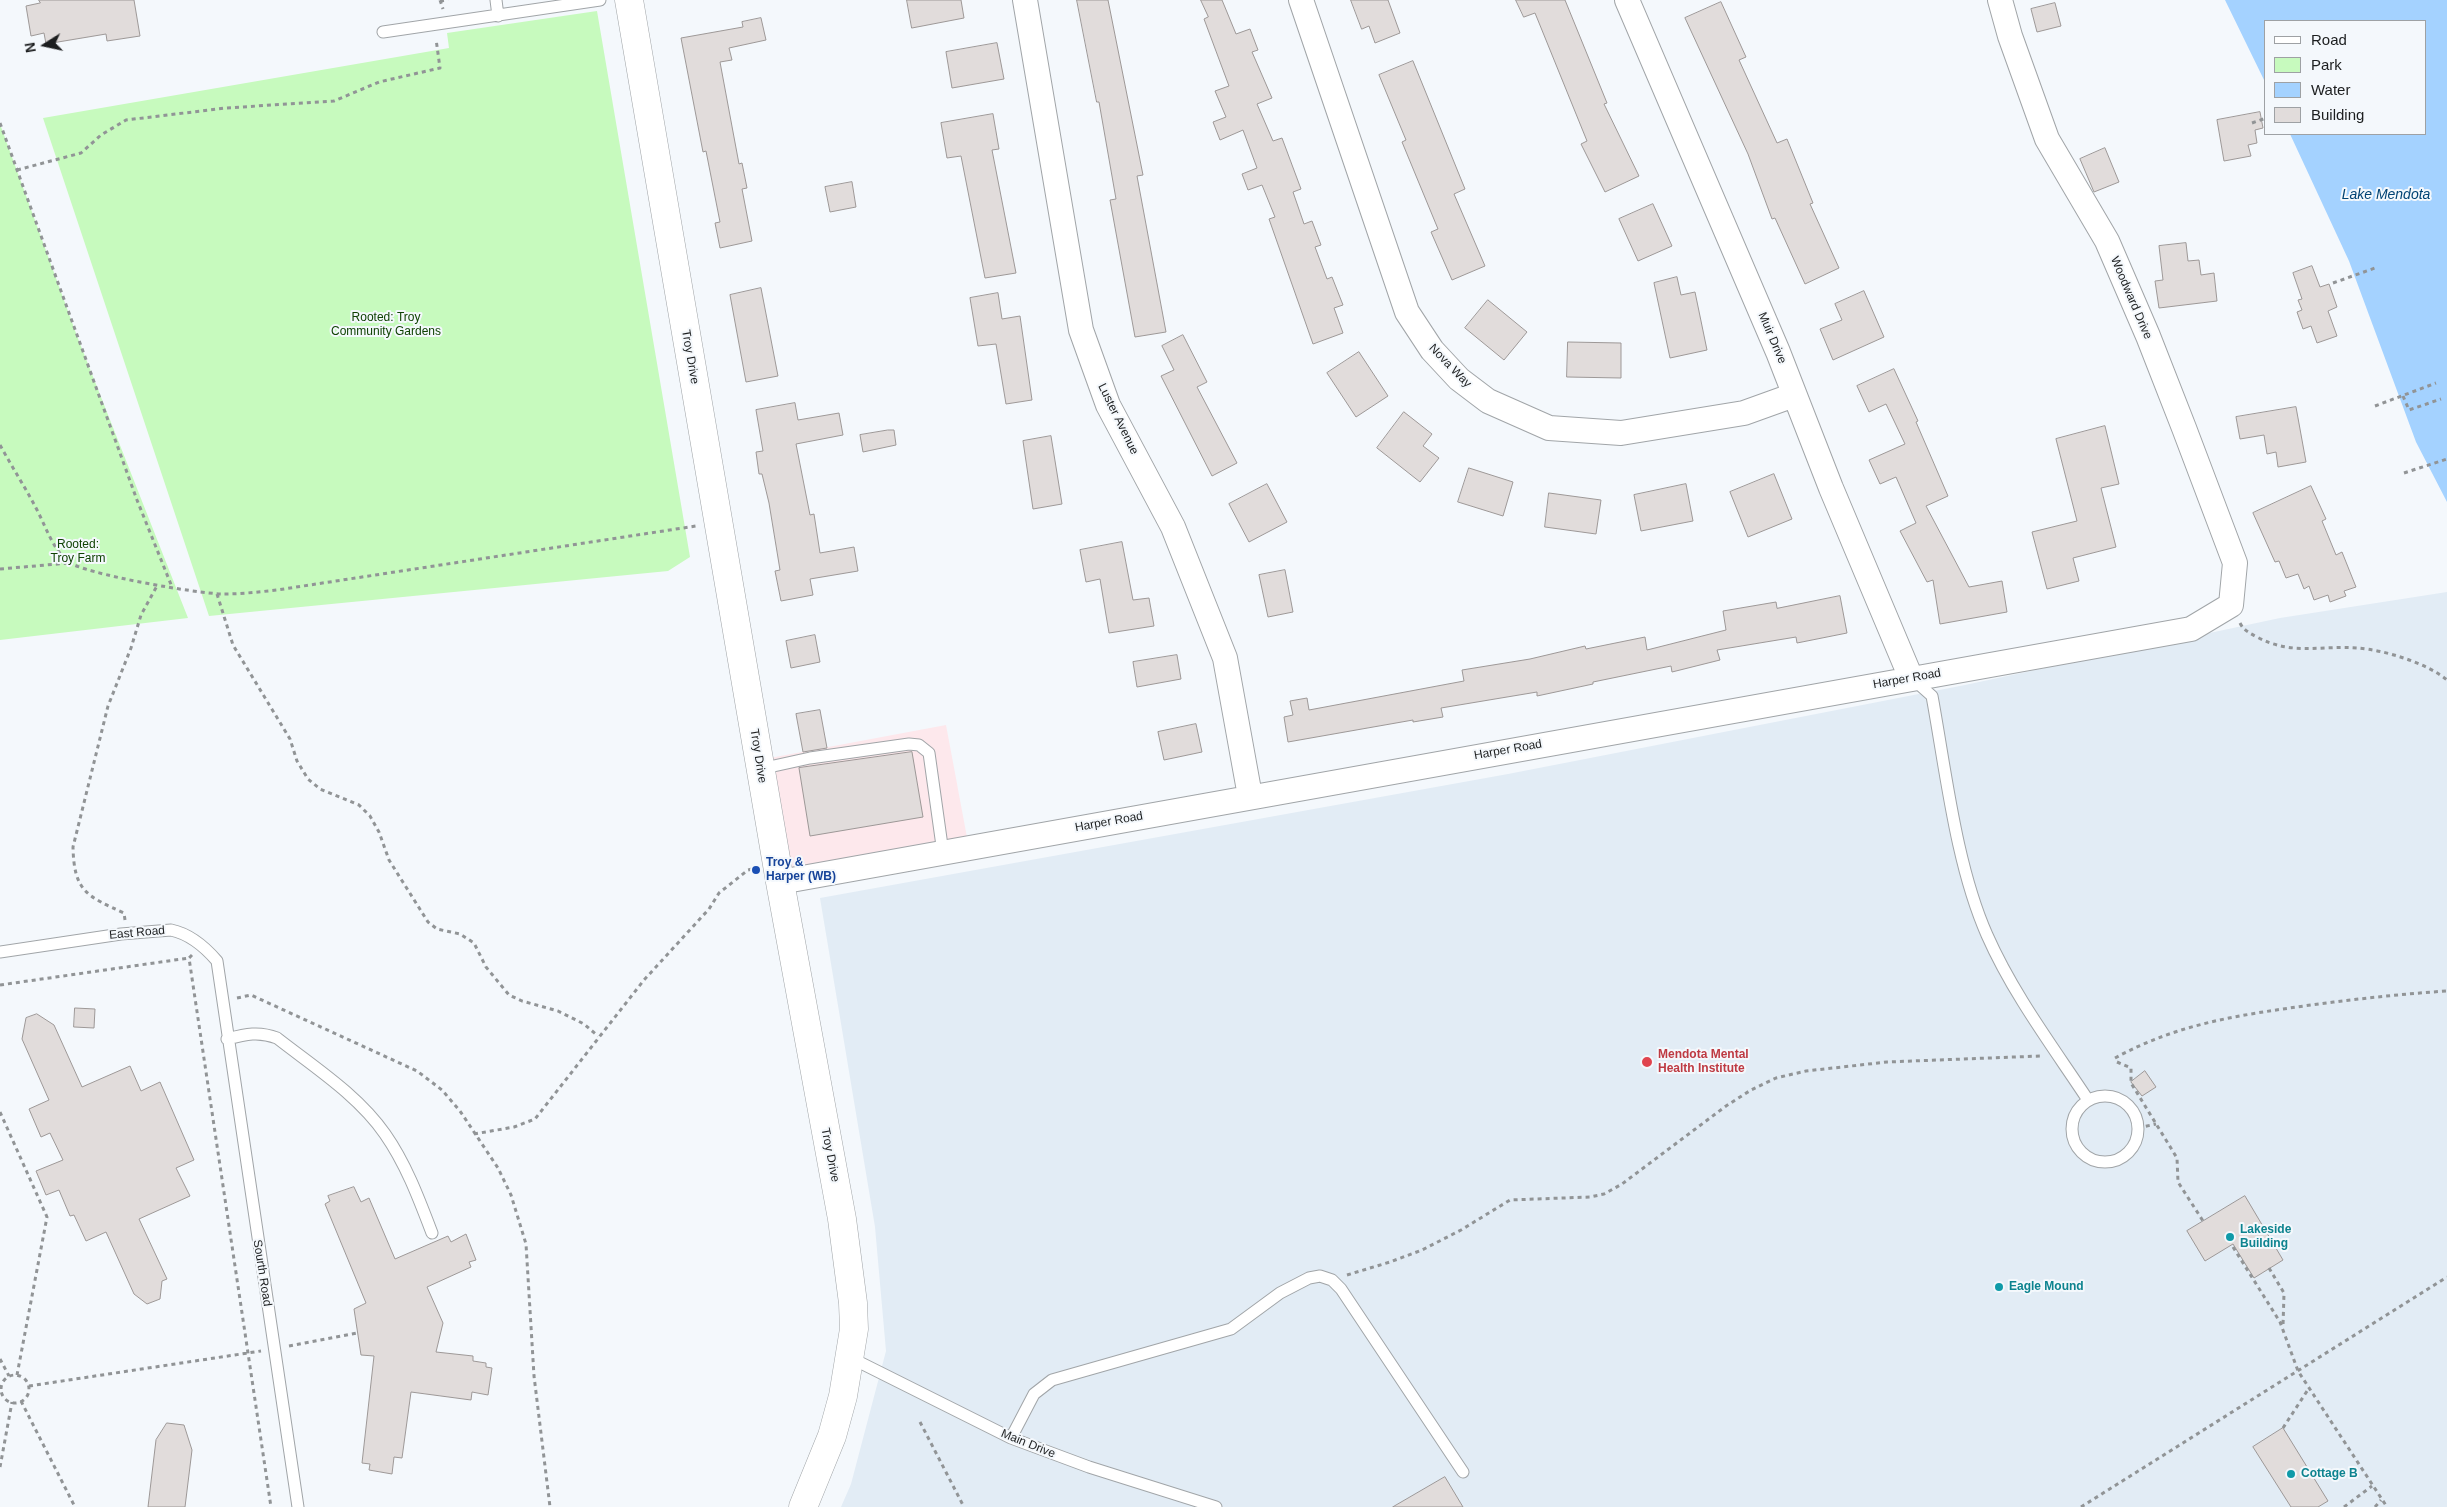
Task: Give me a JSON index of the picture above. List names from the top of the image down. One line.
{"streets":{"street":["Woodward Drive","Muir Drive","Troy Drive","Nova Way","Luster Avenue","Harper Road"],"lane":["East Road","Sourth Road","Main Drive"]},"crossings":[["Woodward Drive","Harper Road"],["Muir Drive","Nova Way"],["Muir Drive","Harper Road"],["Troy Drive","Harper Road"],["Troy Drive","Main Drive"],["Luster Avenue","Harper Road"],["East Road","Sourth Road"]],"water":["Lake Mendota"],"parks":["Rooted: Troy Community Gardens","Rooted: Troy Farm"],"places":["Troy & Harper (WB)","Mendota Mental Health Institute","Lakeside Building","Eagle Mound","Cottage B"],"legend":["Road","Park","Water","Building"],"north":"left"}
